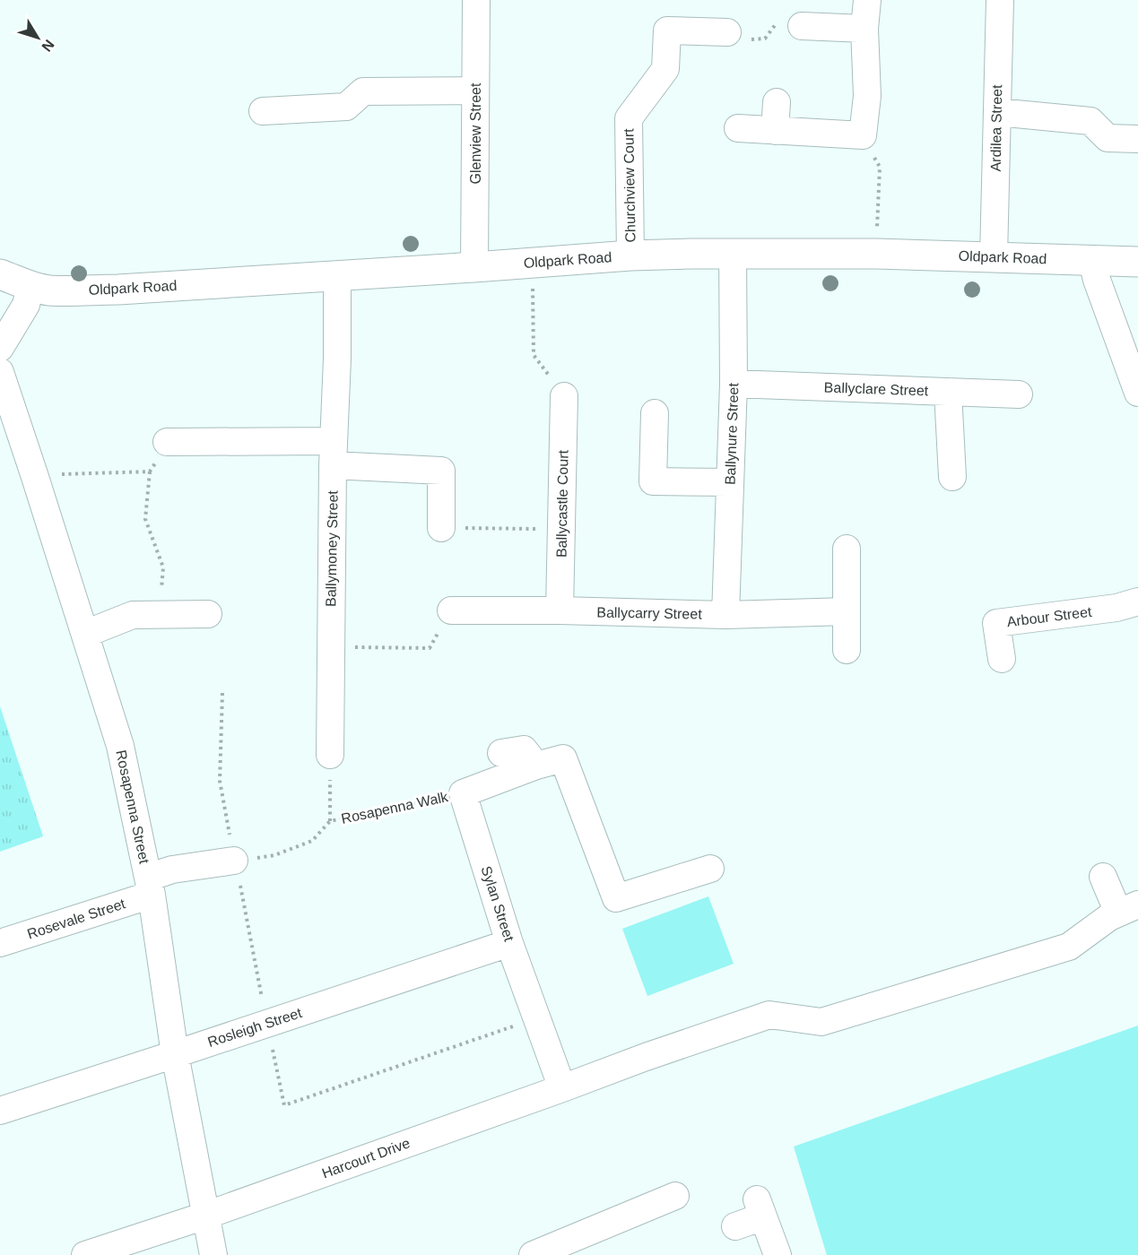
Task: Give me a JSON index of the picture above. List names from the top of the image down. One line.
{"streets":{"main road":["Oldpark Road"],"street":["Ardilea Street","Glenview Street","Churchview Court","Ballyclare Street","Ballynure Street","Ballycastle Court","Ballymoney Street","Ballycarry Street","Arbour Street","Rosapenna Street","Sylan Street","Rosevale Street","Rosleigh Street","Harcourt Drive"],"path":["Rosapenna Walk"]},"crossings":[["Ardilea Street","Oldpark Road"],["Glenview Street","Oldpark Road"],["Churchview Court","Oldpark Road"],["Oldpark Road","Ballynure Street"],["Oldpark Road","Ballymoney Street"],["Ballyclare Street","Ballynure Street"],["Ballynure Street","Ballycarry Street"],["Ballycastle Court","Ballycarry Street"],["Rosapenna Street","Rosevale Street"],["Rosapenna Street","Rosleigh Street"],["Rosapenna Street","Harcourt Drive"],["Rosapenna Walk","Sylan Street"],["Sylan Street","Rosleigh Street"],["Sylan Street","Harcourt Drive"]],"north":"bottom right"}
